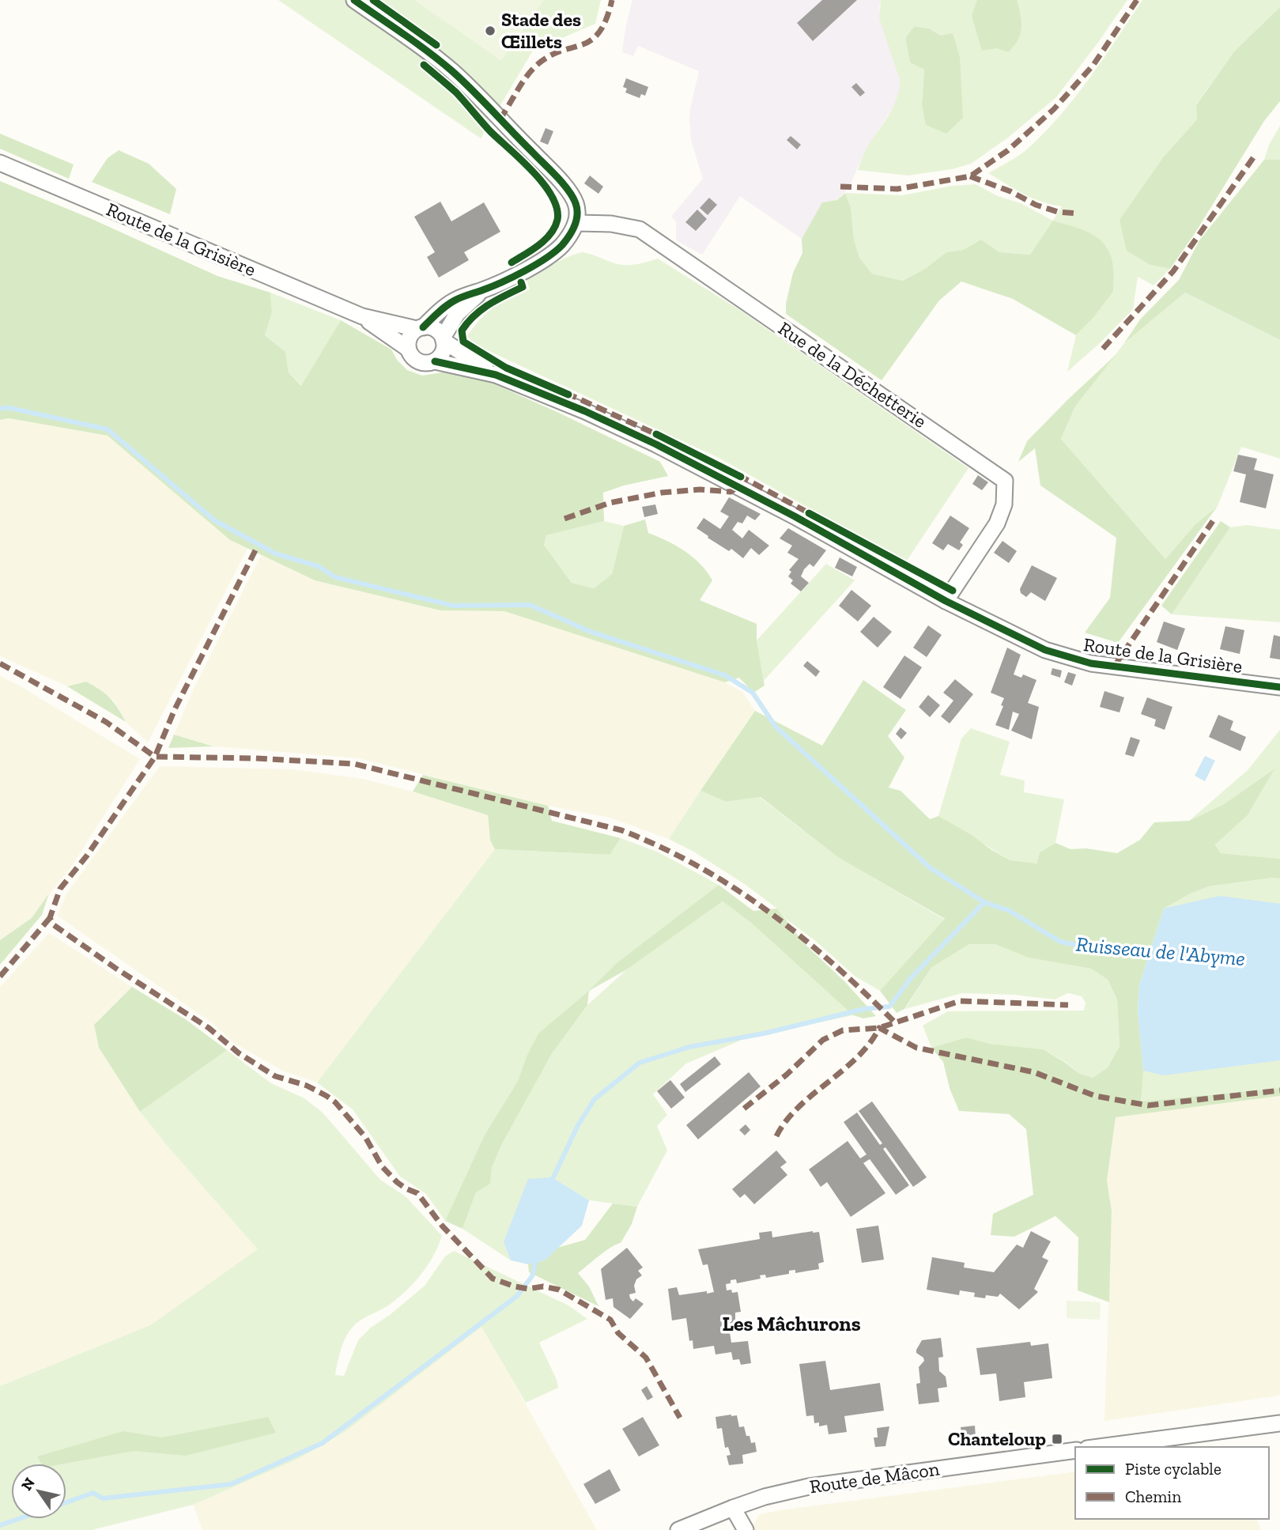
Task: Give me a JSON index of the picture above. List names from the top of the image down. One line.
{"streets":{"street":["Route de la Grisière","Rue de la Déchetterie","Route de Mâcon"]},"crossings":[["Route de la Grisière","Rue de la Déchetterie"]],"districts":["Les Mâchurons"],"water":["Ruisseau de l'Abyme"],"places":{"other":["Stade des Œillets"],"transit":["Chanteloup"]},"legend":["Piste cyclable","Chemin"],"north":"top left"}
